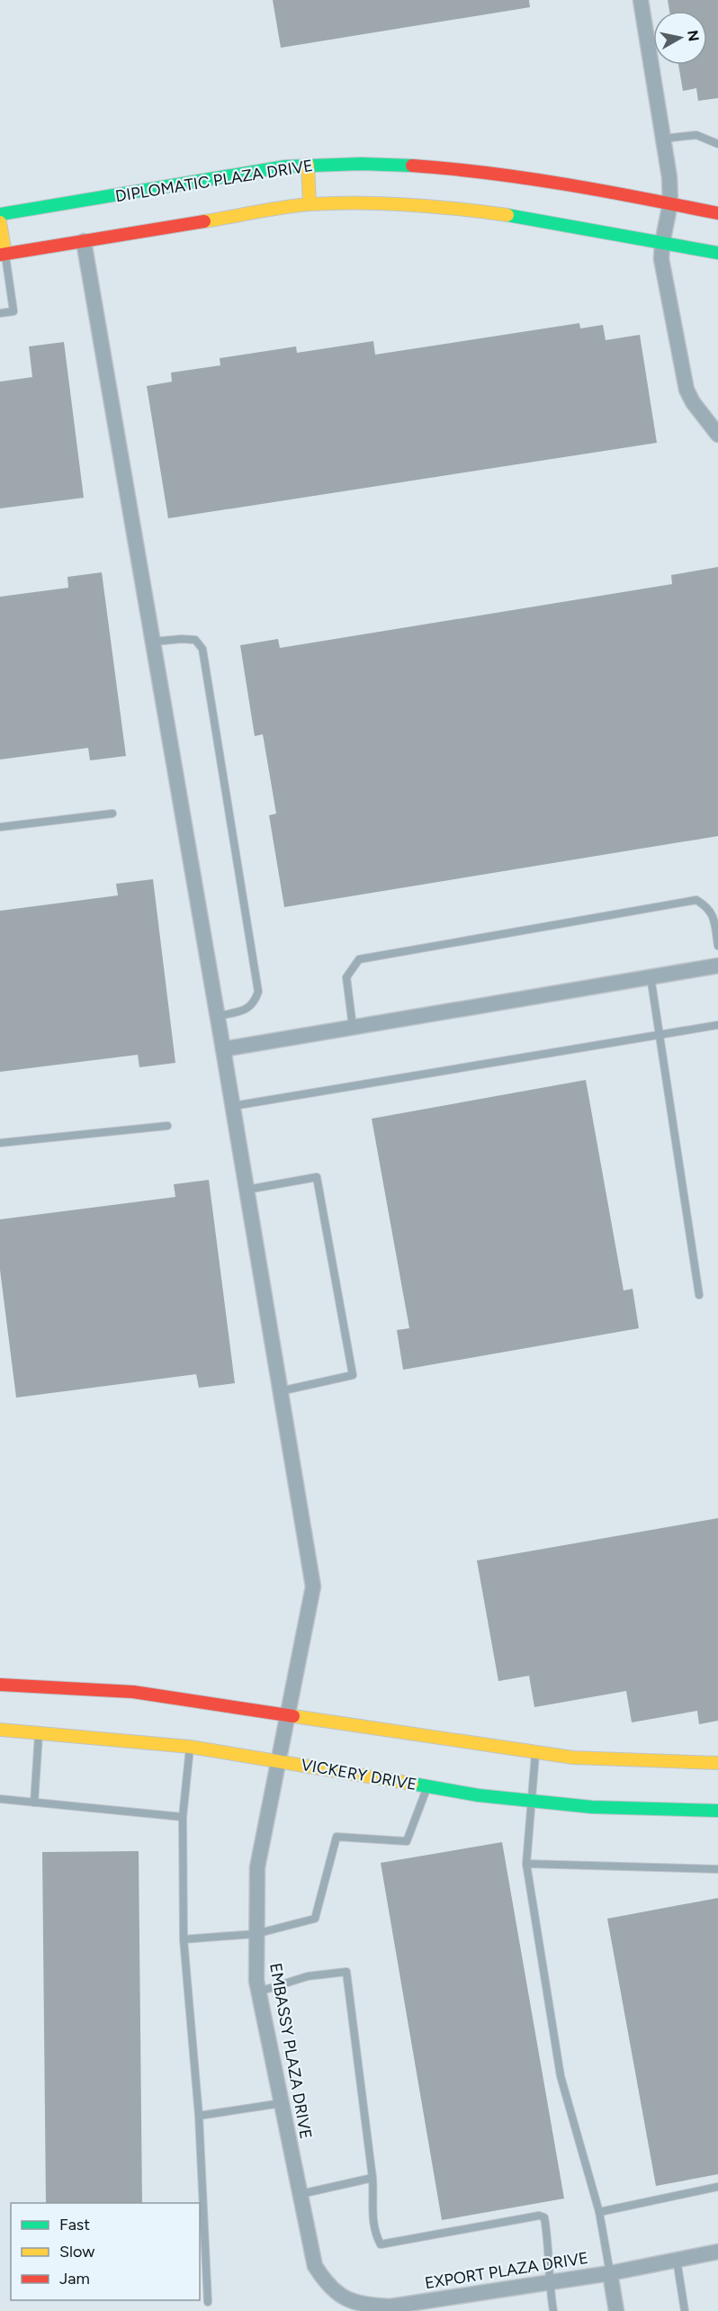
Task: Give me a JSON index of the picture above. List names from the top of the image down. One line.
{"streets":{"street":["DIPLOMATIC PLAZA DRIVE","VICKERY DRIVE","EMBASSY PLAZA DRIVE","EXPORT PLAZA DRIVE"]},"crossings":[["VICKERY DRIVE","EMBASSY PLAZA DRIVE"],["EMBASSY PLAZA DRIVE","EXPORT PLAZA DRIVE"]],"legend":["Fast","Slow","Jam"],"north":"right"}
